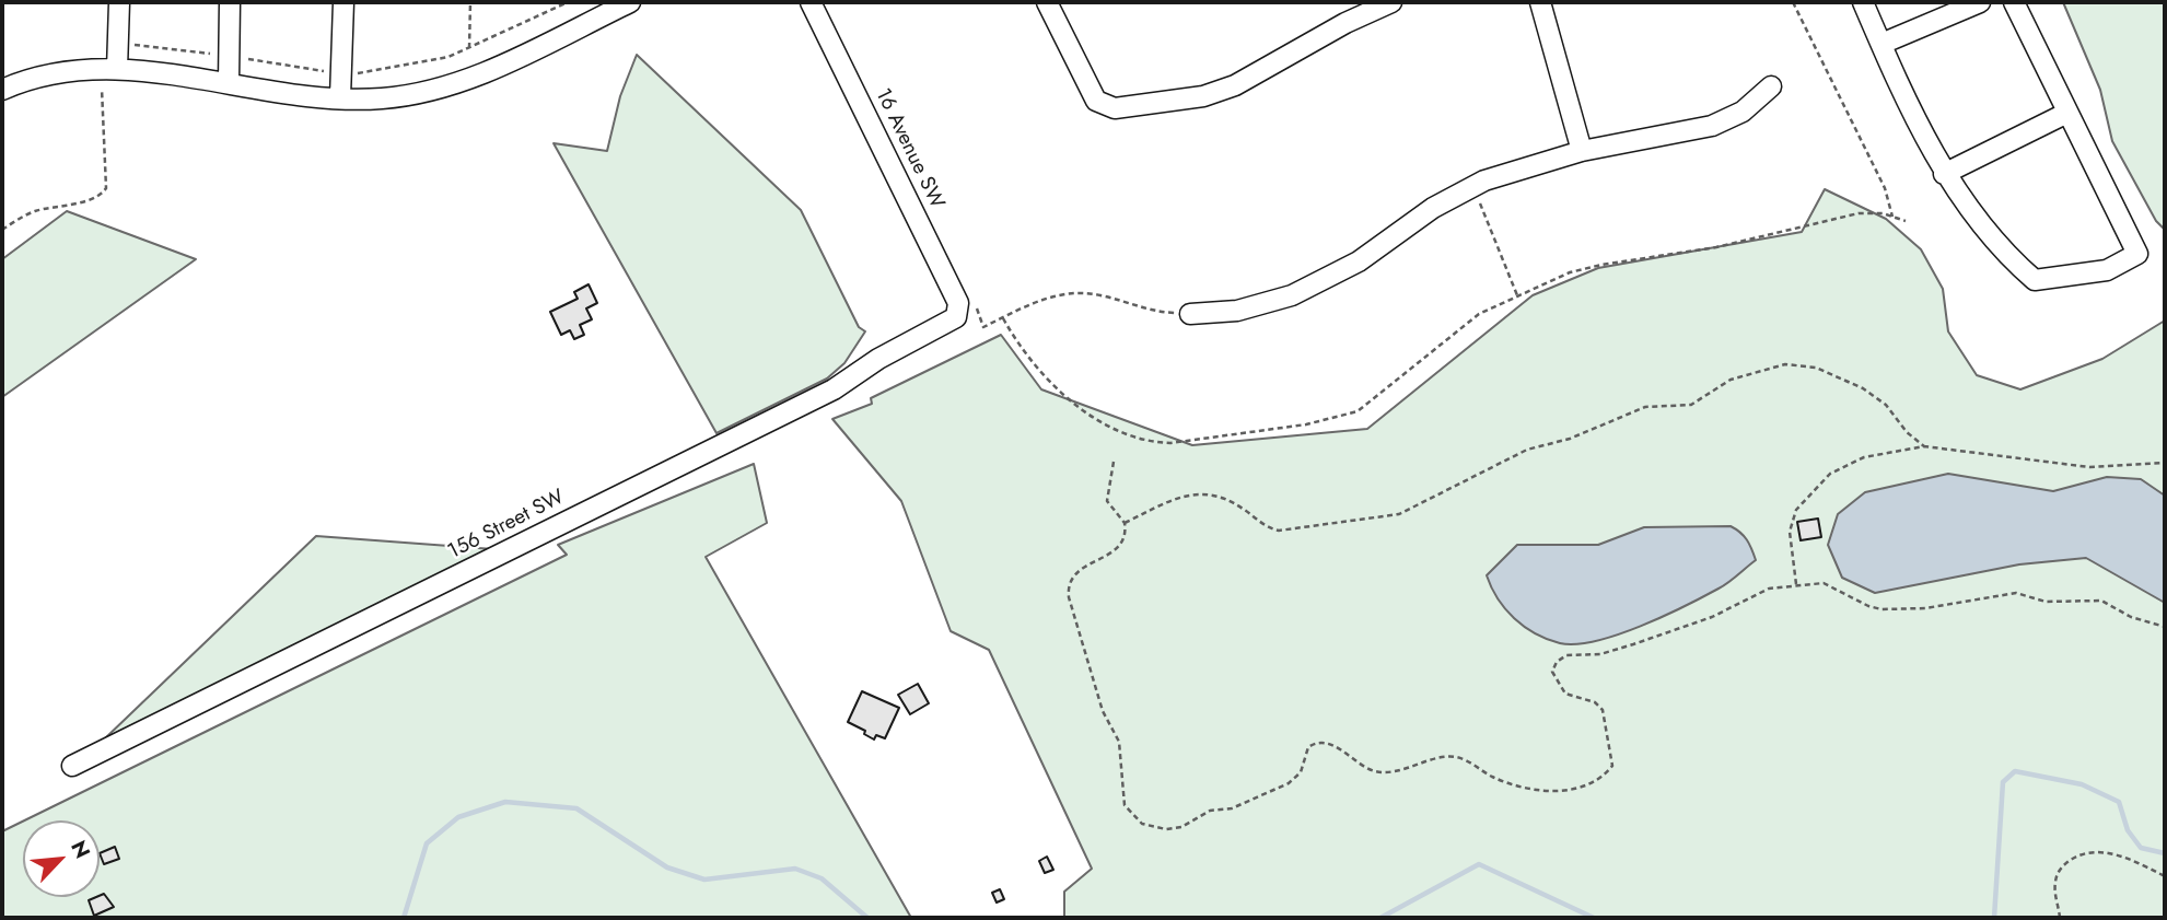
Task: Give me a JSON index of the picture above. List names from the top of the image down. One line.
{"streets":{"street":["16 Avenue SW","156 Street SW"]},"crossings":[["16 Avenue SW","156 Street SW"]],"north":"top right"}
